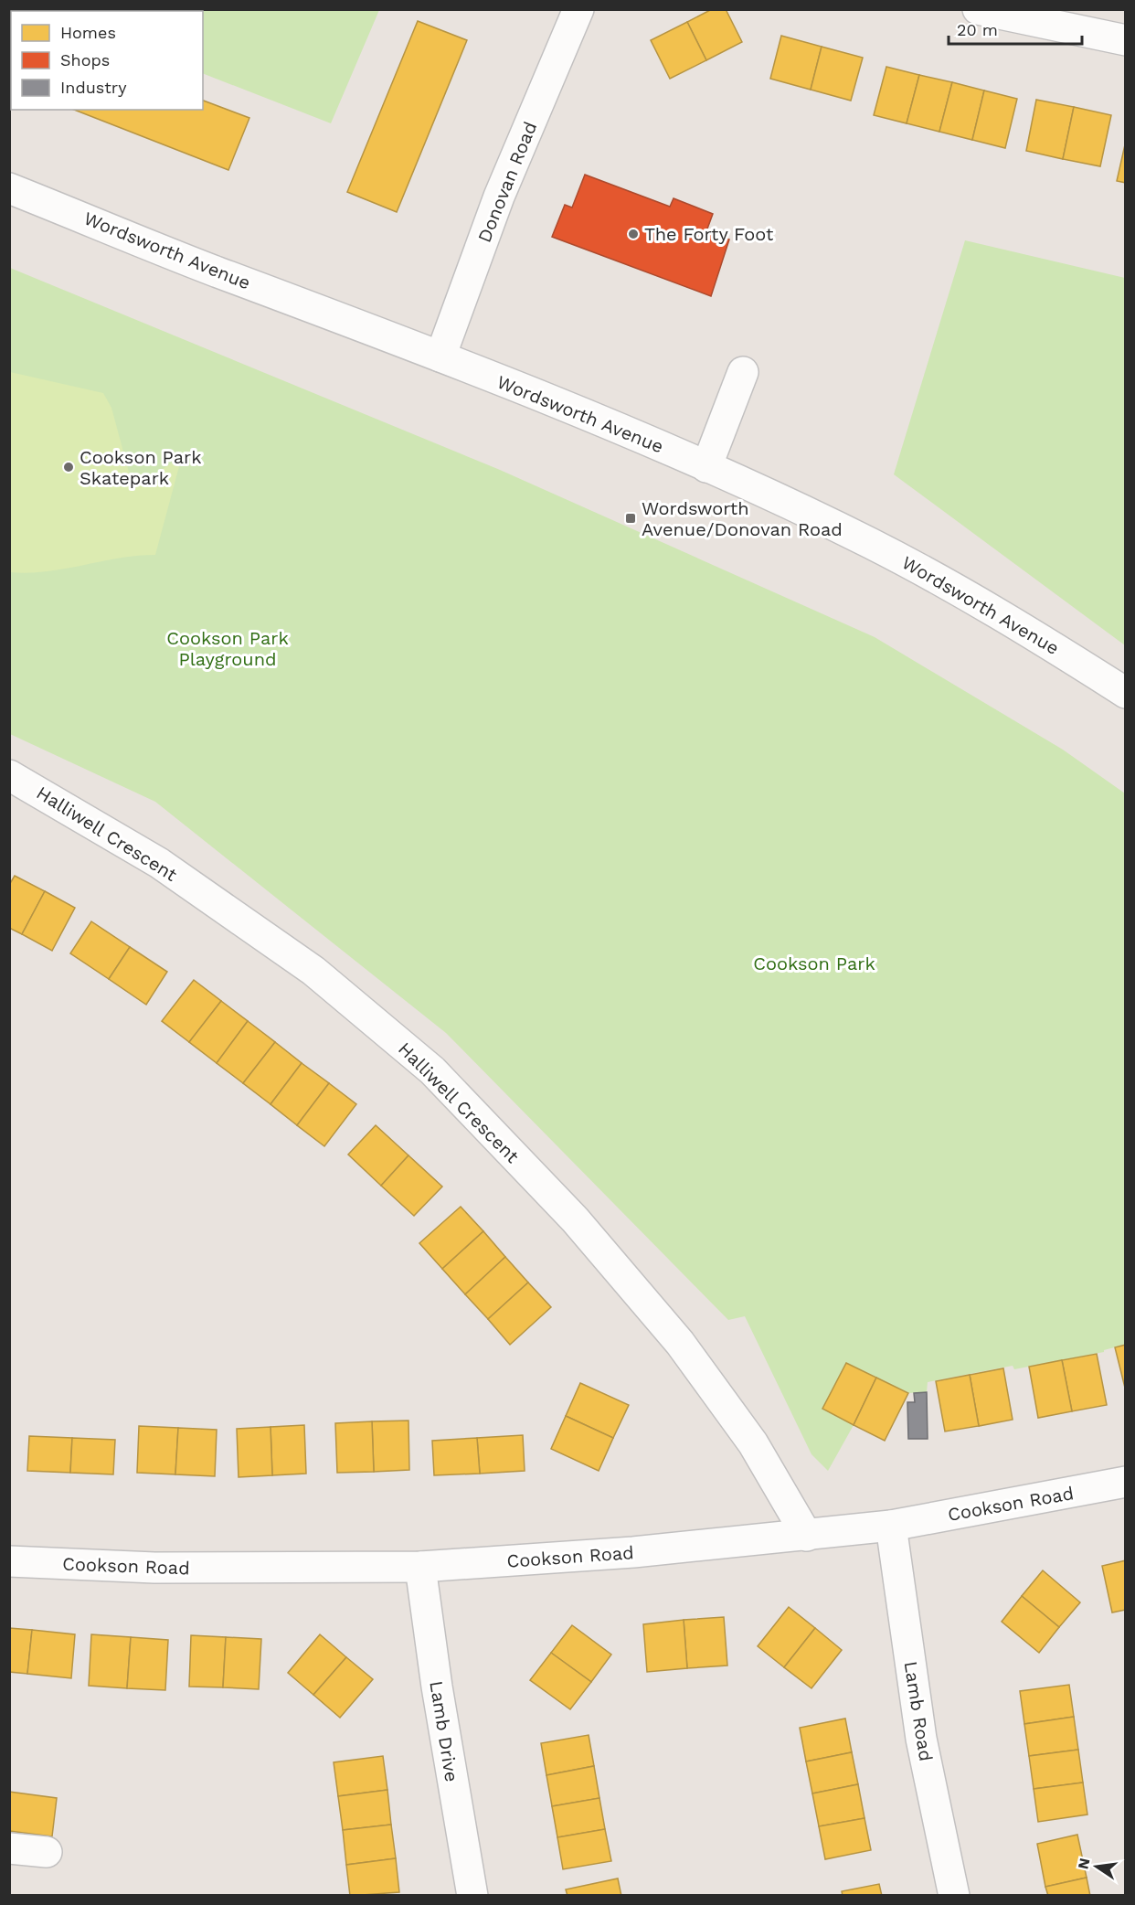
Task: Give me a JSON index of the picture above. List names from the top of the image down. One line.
{"streets":{"street":["Donovan Road","Wordsworth Avenue","Halliwell Crescent","Cookson Road","Lamb Road","Lamb Drive"]},"crossings":[["Donovan Road","Wordsworth Avenue"],["Halliwell Crescent","Cookson Road"],["Cookson Road","Lamb Road"],["Cookson Road","Lamb Drive"]],"parks":["Cookson Park Playground","Cookson Park"],"places":{"other":["The Forty Foot","Cookson Park Skatepark"],"transit":["Wordsworth Avenue/Donovan Road"]},"legend":["Homes","Shops","Industry"],"scale_bar":"20 m","north":"left"}
